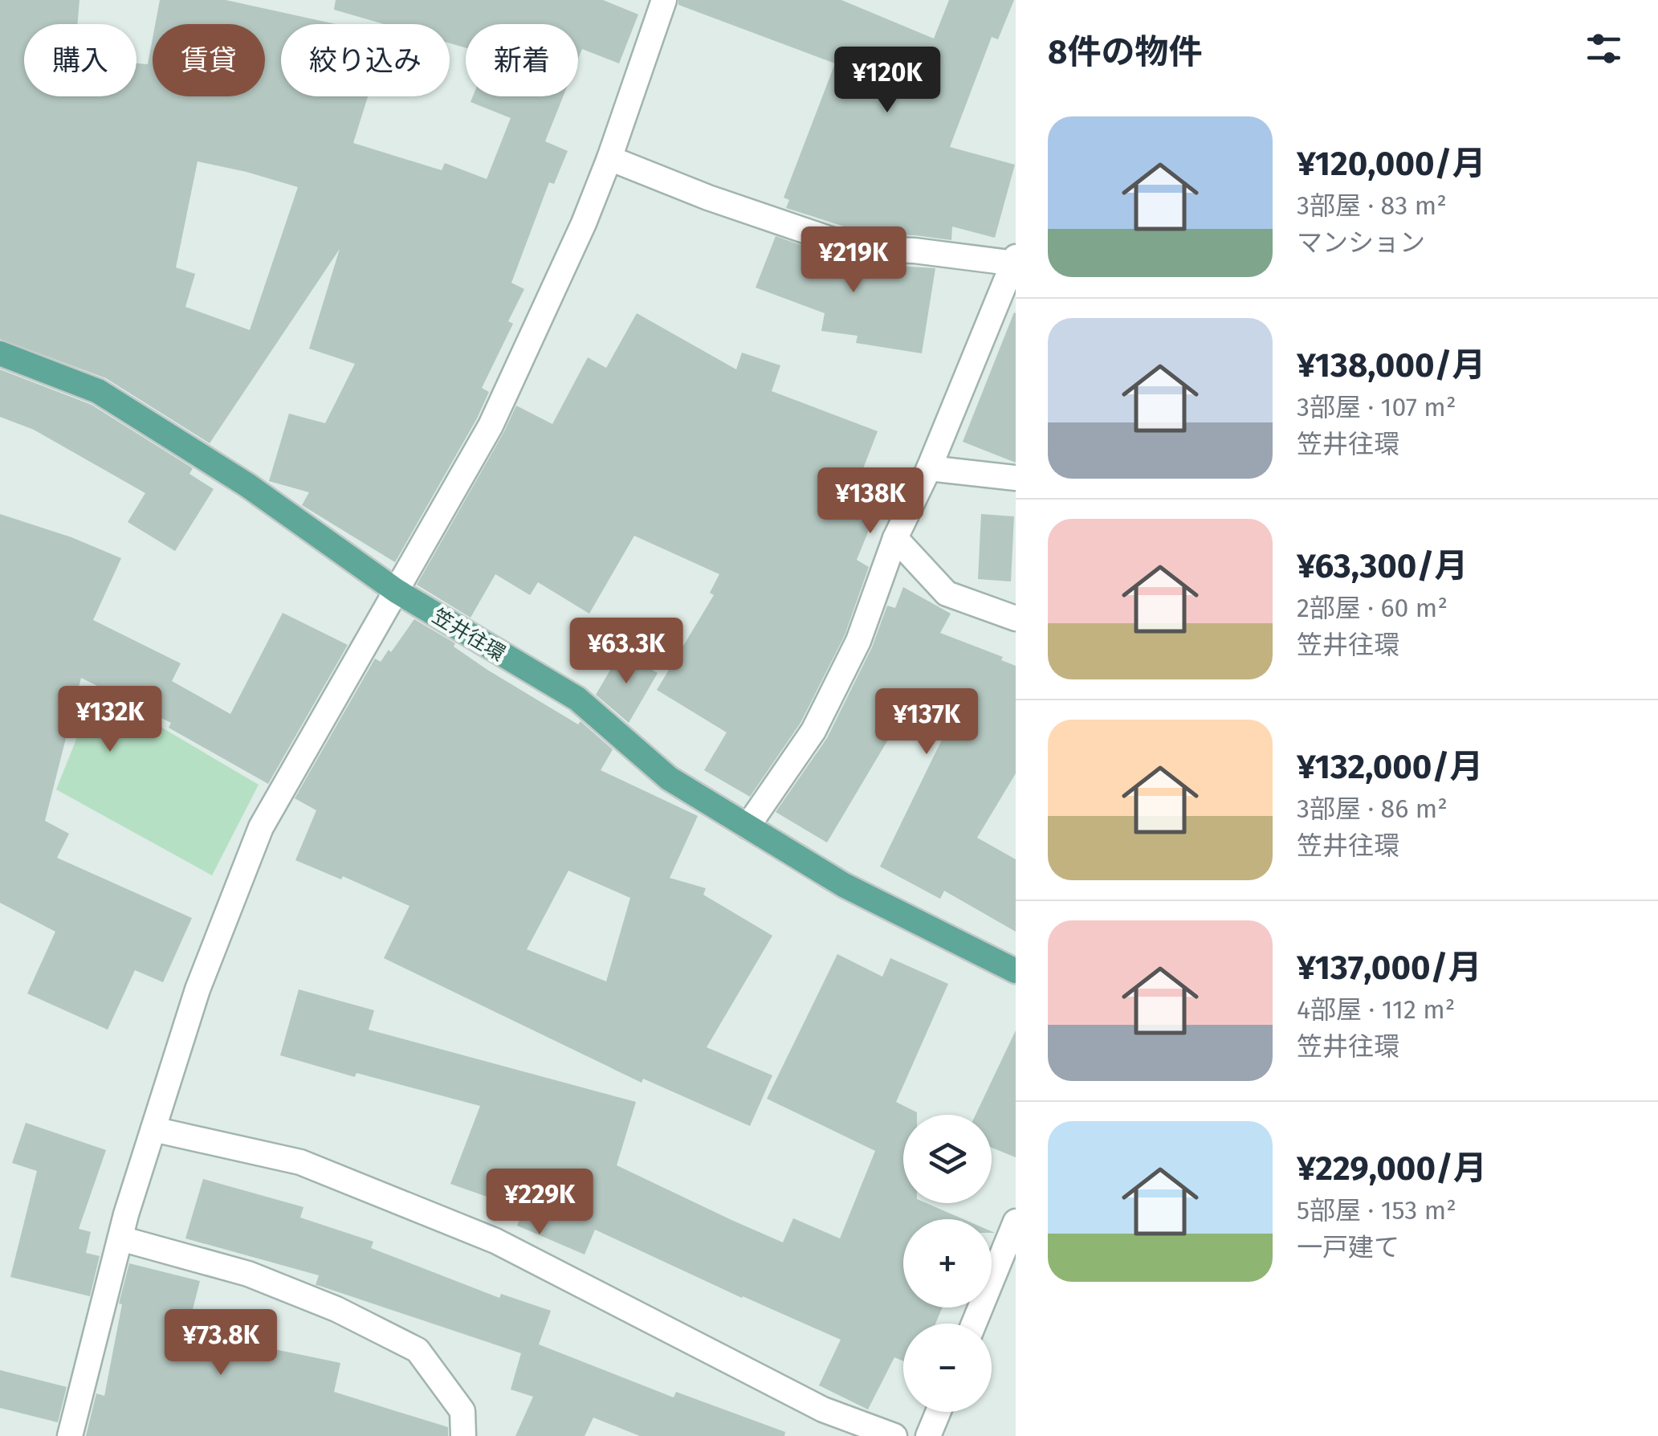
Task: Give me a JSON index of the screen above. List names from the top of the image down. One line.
{"streets":{"main road":["笠井往環"]},"page":{"heading":"8件の物件","chip":["購入","賃貸","絞り込み","新着"],"price":["¥120K","¥219K","¥138K","¥63.3K","¥132K","¥137K","¥229K","¥73.8K"],"list":[{"name":"¥120,000/月","note":"3部屋 · 83 m² · マンション"},{"name":"¥138,000/月","note":"3部屋 · 107 m² · 笠井往環"},{"name":"¥63,300/月","note":"2部屋 · 60 m² · 笠井往環"},{"name":"¥132,000/月","note":"3部屋 · 86 m² · 笠井往環"},{"name":"¥137,000/月","note":"4部屋 · 112 m² · 笠井往環"},{"name":"¥229,000/月","note":"5部屋 · 153 m² · 一戸建て"}],"map_buttons":["+","−"]}}
